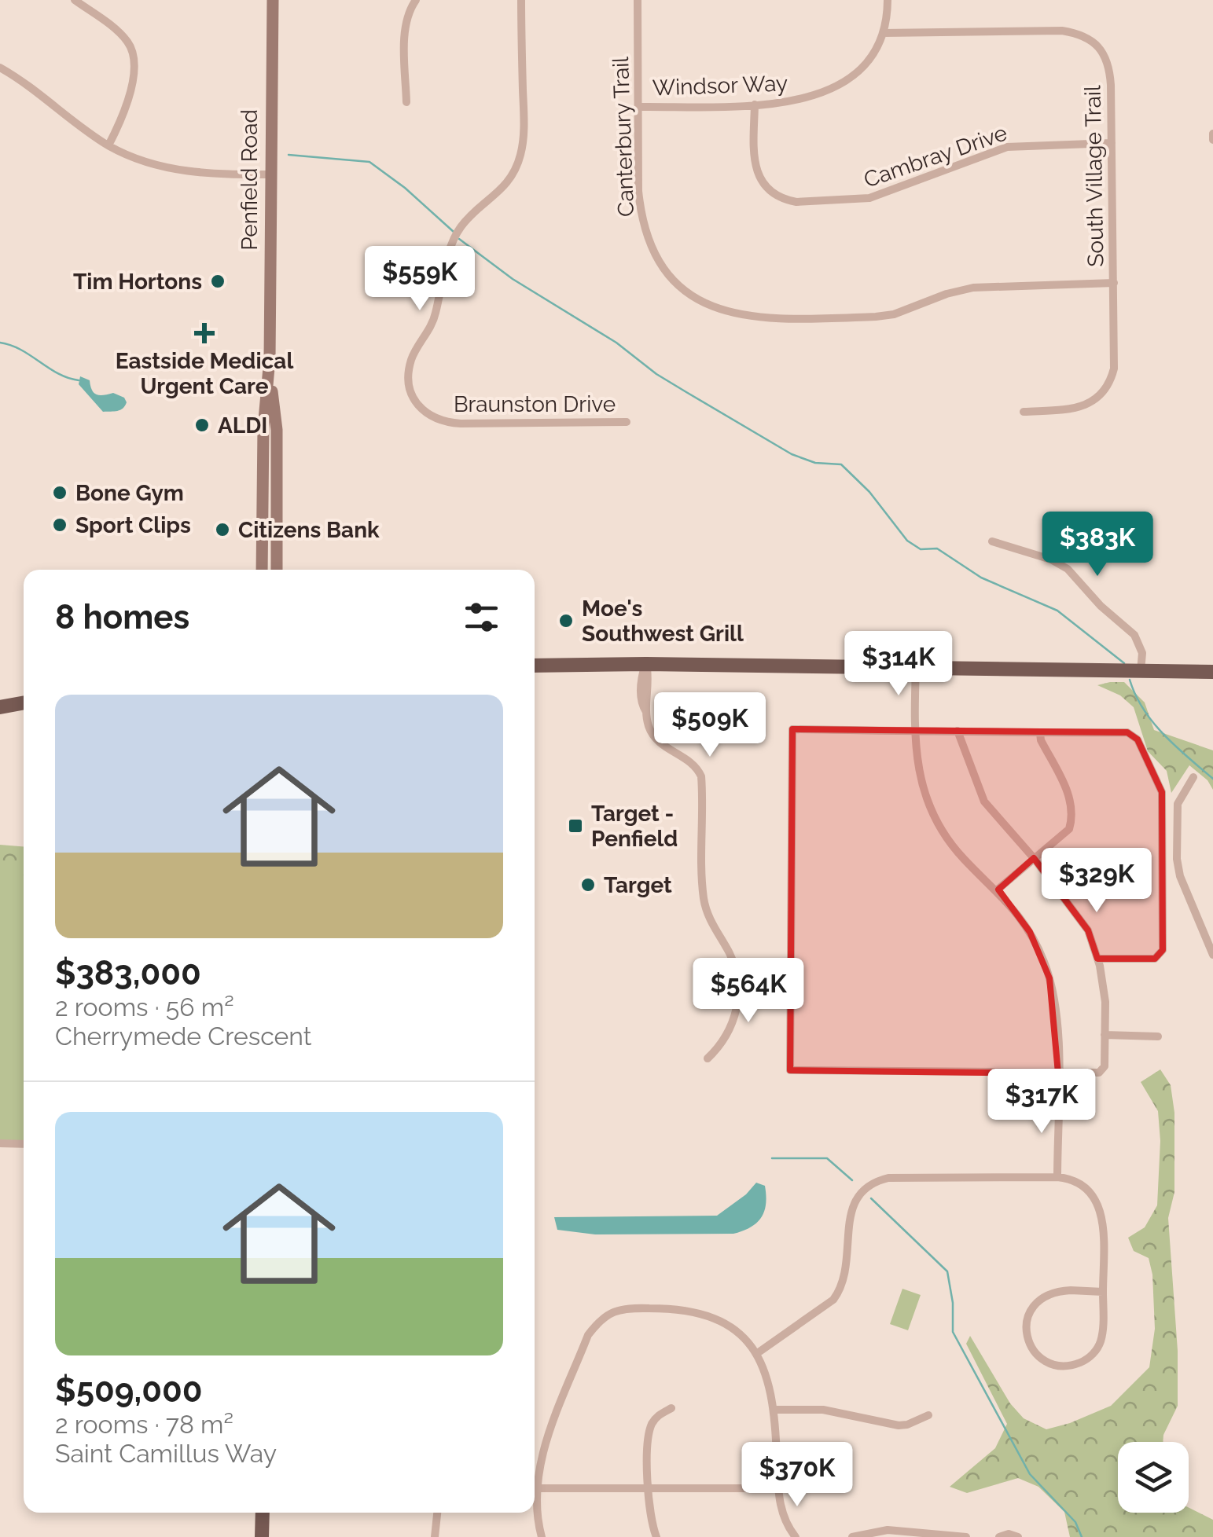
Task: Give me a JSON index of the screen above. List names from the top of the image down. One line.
{"streets":{"main road":["Penfield Road"],"street":["Windsor Way","Canterbury Trail","Cambray Drive","South Village Trail","Braunston Drive"]},"crossings":[["Windsor Way","Canterbury Trail"],["Windsor Way","Cambray Drive"],["Windsor Way","South Village Trail"],["Canterbury Trail","South Village Trail"],["Cambray Drive","South Village Trail"]],"places":{"other":["Tim Hortons","ALDI","Bone Gym","Sport Clips","Citizens Bank","Moe's Southwest Grill","Target"],"health":["Eastside Medical Urgent Care"],"transit":["Target - Penfield"]},"page":{"price":["$559K","$383K","$314K","$509K","$329K","$564K","$317K","$370K"],"heading":"8 homes","list":[{"name":"$383,000","note":"2 rooms · 56 m² · Cherrymede Crescent"},{"name":"$509,000","note":"2 rooms · 78 m² · Saint Camillus Way"}]}}
